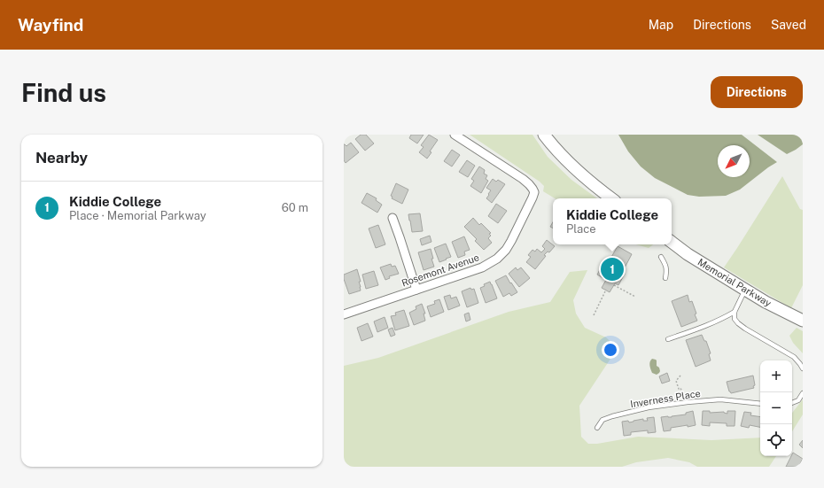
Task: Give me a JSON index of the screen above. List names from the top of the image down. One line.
{"streets":{"main road":["Memorial Parkway"],"street":["Rosemont Avenue"],"lane":["Inverness Place"]},"north":"bottom left","page":{"header":"Wayfind","nav":["Map","Directions","Saved"],"buttons":"Directions","title":"Find us","heading":"Nearby","list":[{"mark":"1","name":"Kiddie College","note":"Place · Memorial Parkway","value":"60 m"}],"popup":["Kiddie College","Place"],"pins":"1","map_buttons":["+","−"]}}
